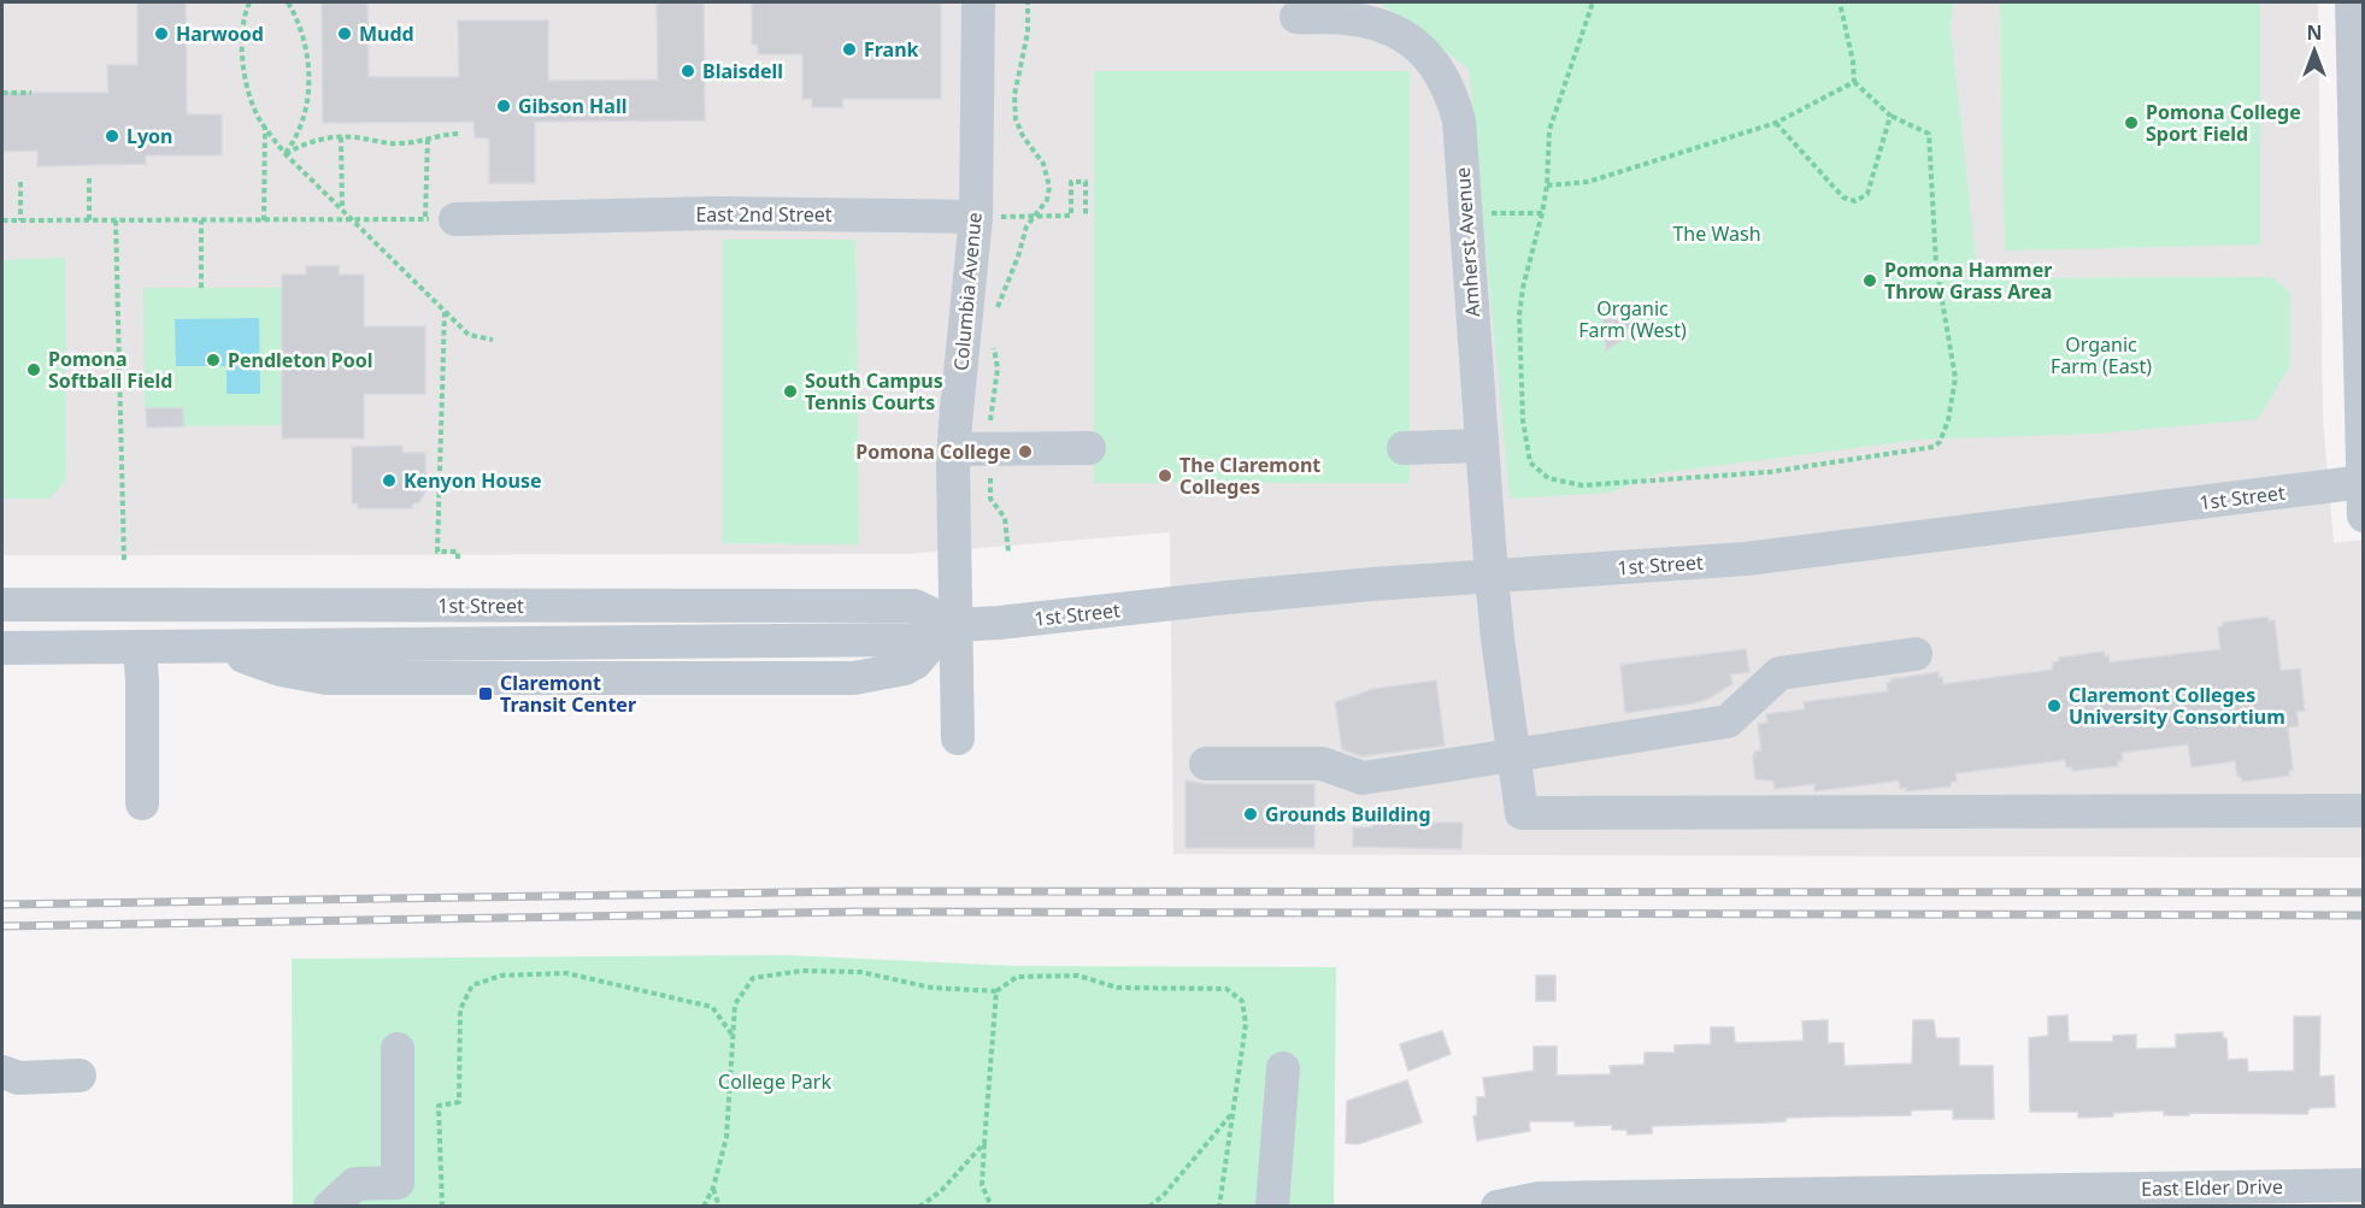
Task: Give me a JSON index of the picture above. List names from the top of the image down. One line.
{"streets":{"street":["East 2nd Street","Amherst Avenue","Columbia Avenue","1st Street","East Elder Drive"]},"crossings":[["East 2nd Street","Columbia Avenue"],["Amherst Avenue","1st Street"],["Columbia Avenue","1st Street"]],"parks":["The Wash","Organic Farm (West)","Organic Farm (East)","College Park"],"places":{"other":["Harwood","Mudd","Frank","Blaisdell","Gibson Hall","Pomona College Sport Field","Lyon","Pomona Hammer Throw Grass Area","Pendleton Pool","Pomona Softball Field","South Campus Tennis Courts","Pomona College","The Claremont Colleges","Kenyon House","Claremont Colleges University Consortium","Grounds Building"],"transit":["Claremont Transit Center"]},"north":"top"}
